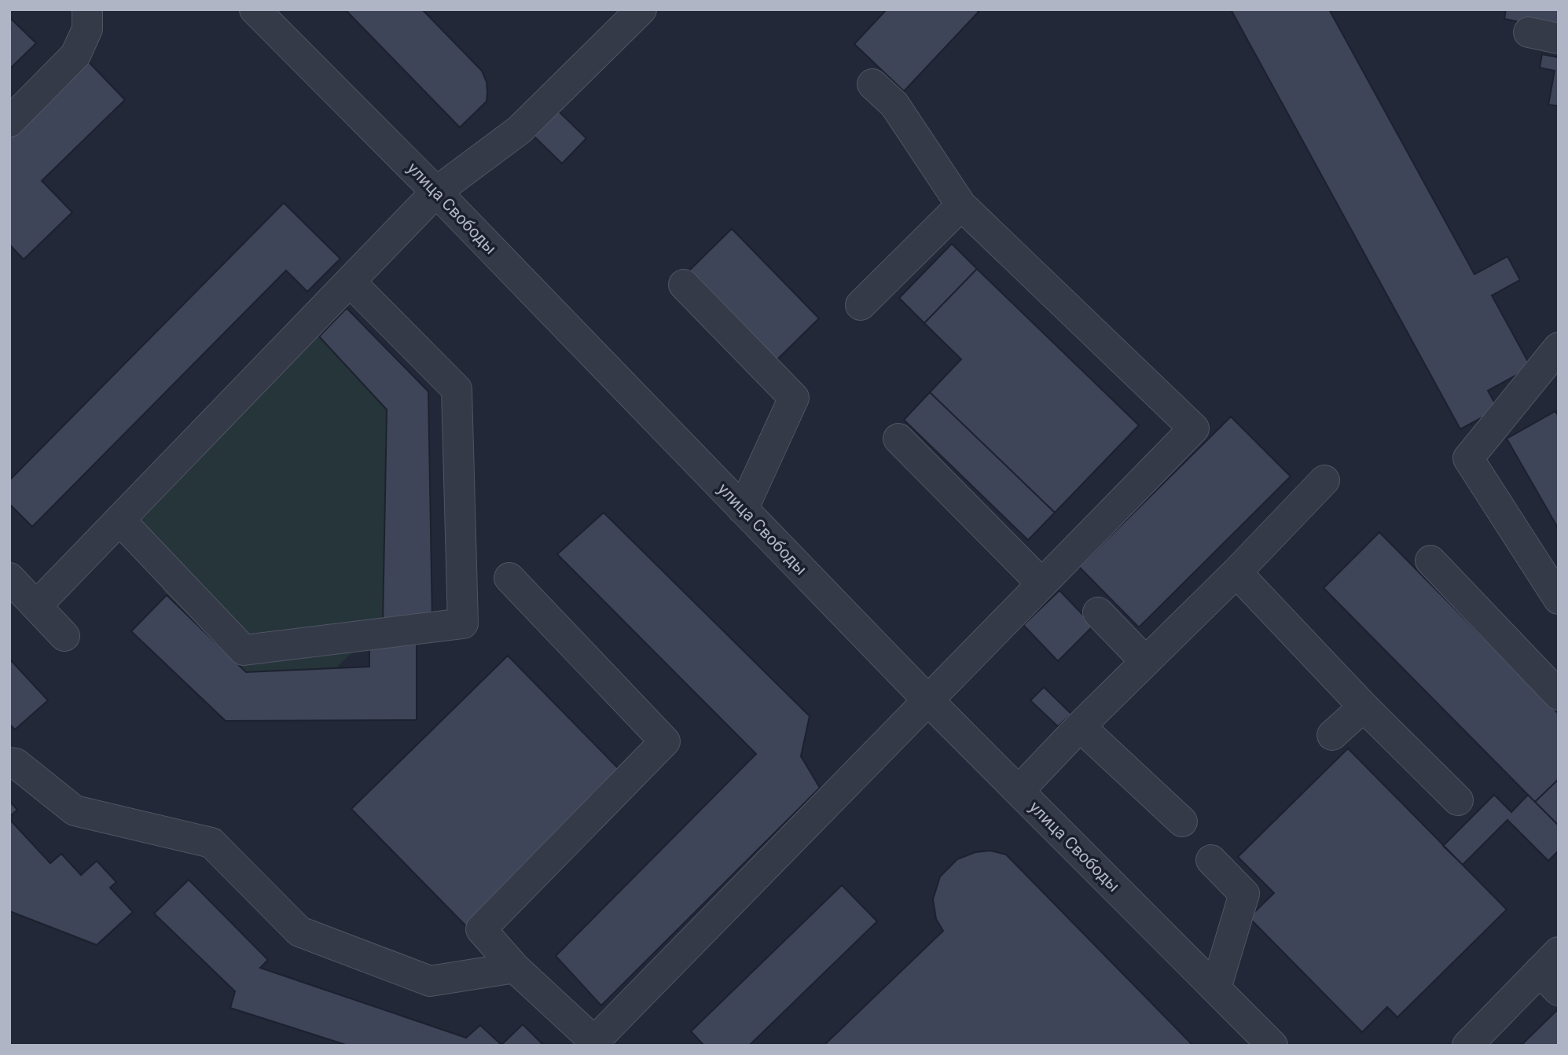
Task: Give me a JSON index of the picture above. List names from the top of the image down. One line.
{"streets":{"street":["улица Свободы"]}}
